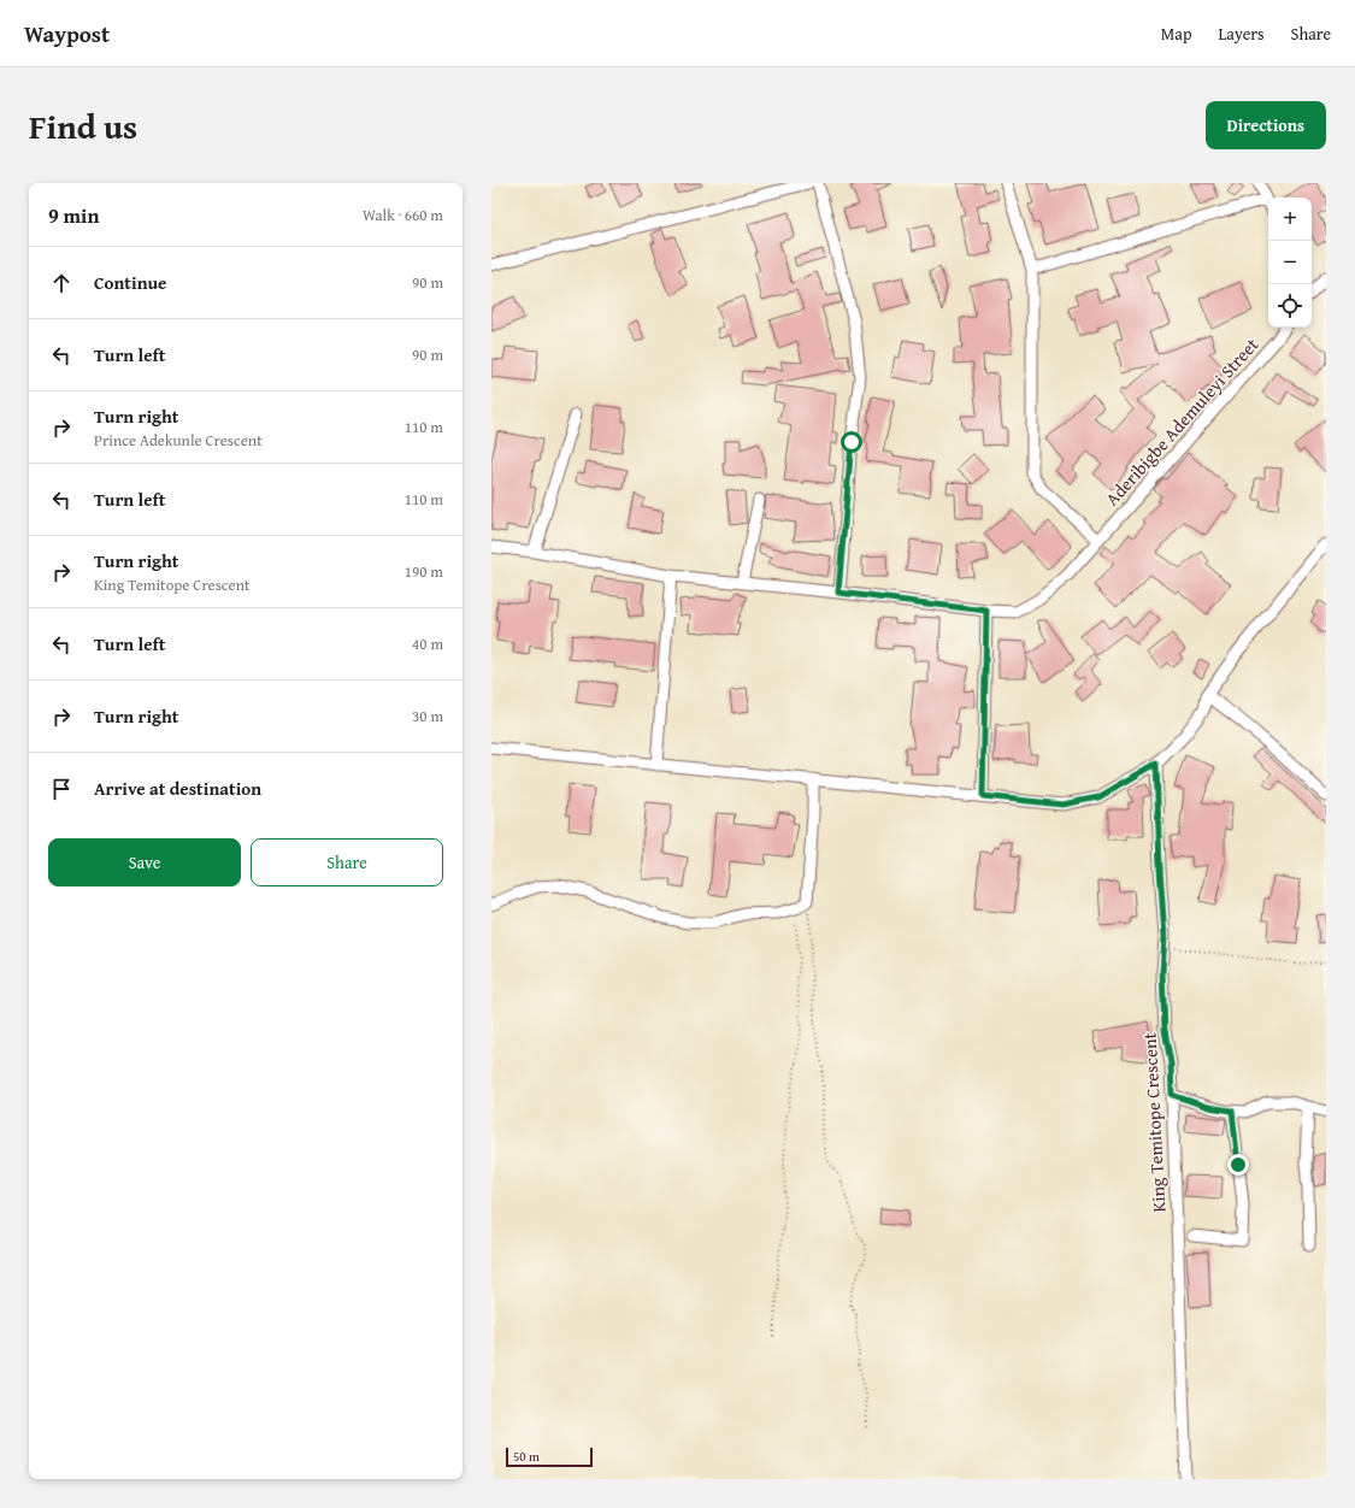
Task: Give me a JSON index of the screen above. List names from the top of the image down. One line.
{"streets":{"street":["Aderibigbe Ademuleyi Street","King Temitope Crescent"]},"scale_bar":"50 m","page":{"header":"Waypost","nav":["Map","Layers","Share"],"title":"Find us","buttons":["Directions",["Save","Share"]],"heading":["9 min","Walk · 660 m"],"map_buttons":["+","−"],"list":[["Continue","90 m"],["Turn left","90 m"],["Turn right","Prince Adekunle Crescent","110 m"],["Turn left","110 m"],["Turn right","King Temitope Crescent","190 m"],["Turn left","40 m"],["Turn right","30 m"],"Arrive at destination"],"scale":"50 m"}}
